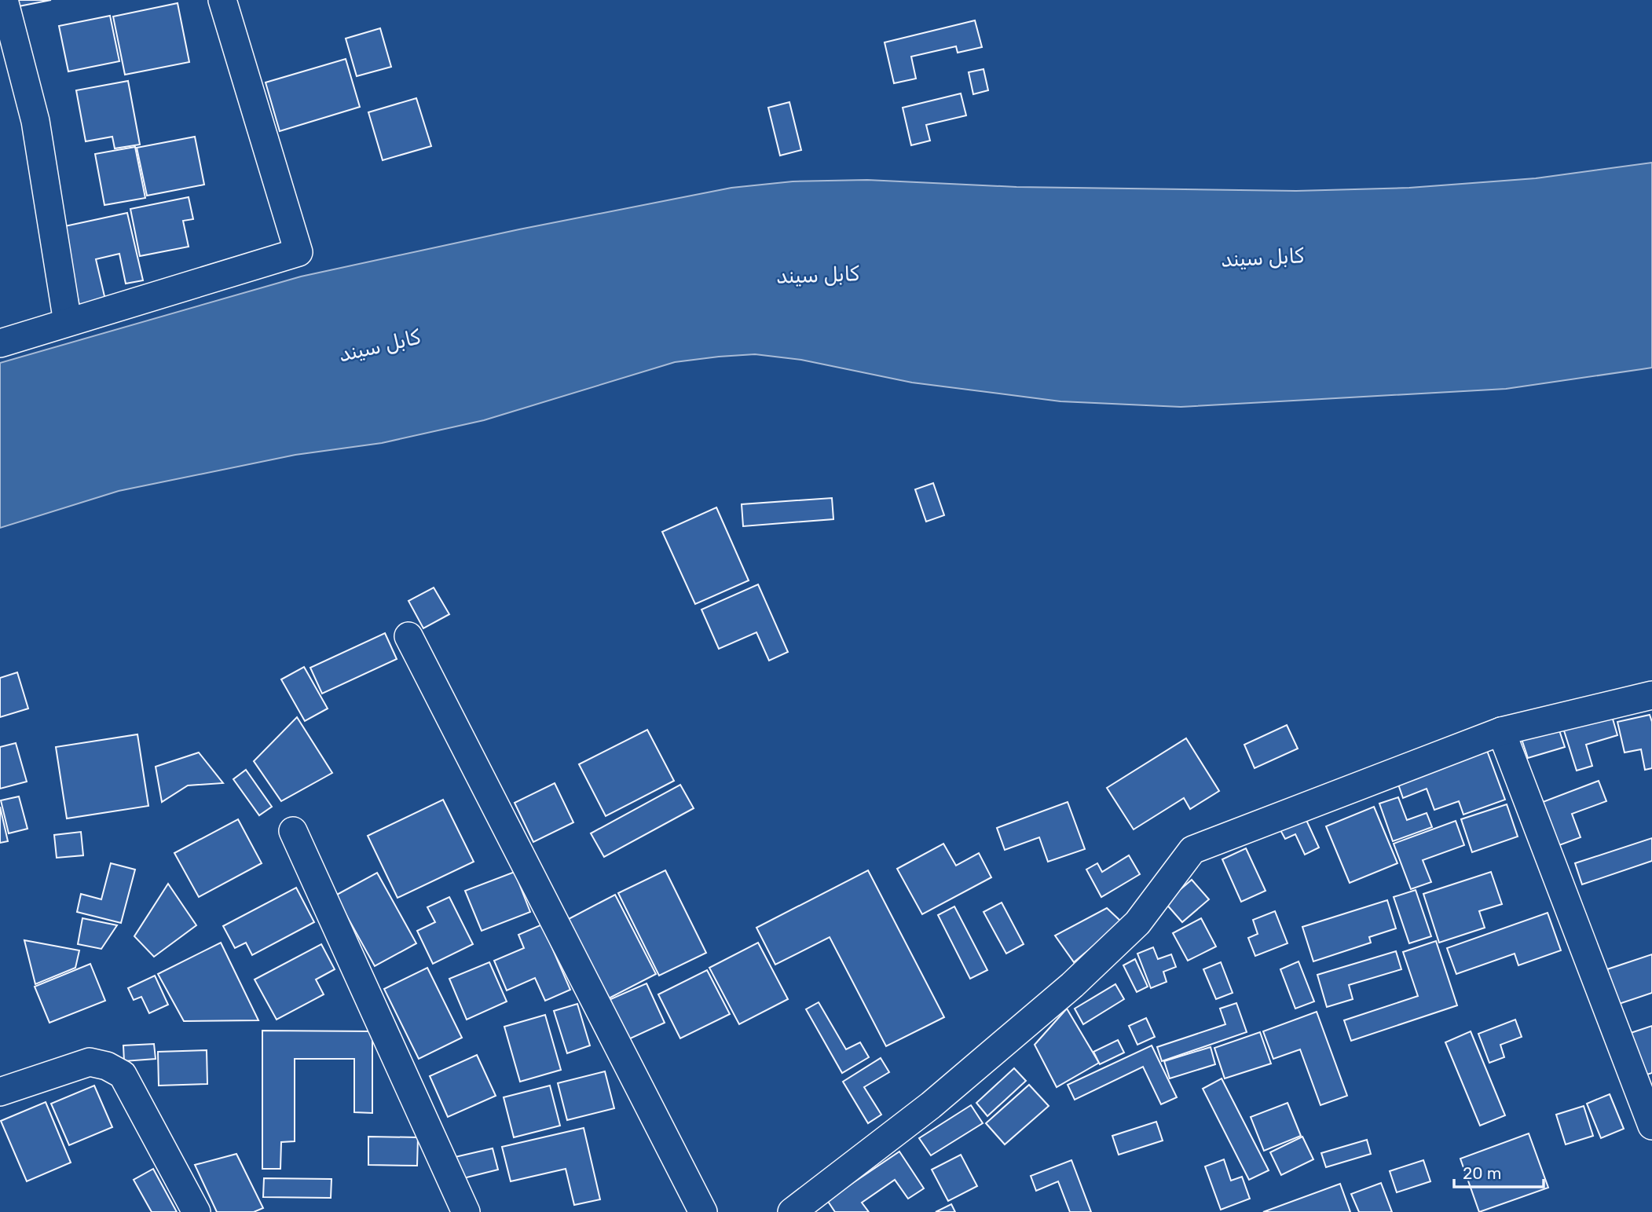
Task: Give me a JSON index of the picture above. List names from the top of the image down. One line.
{"water":["کابل سيند"],"scale_bar":"20 m"}
